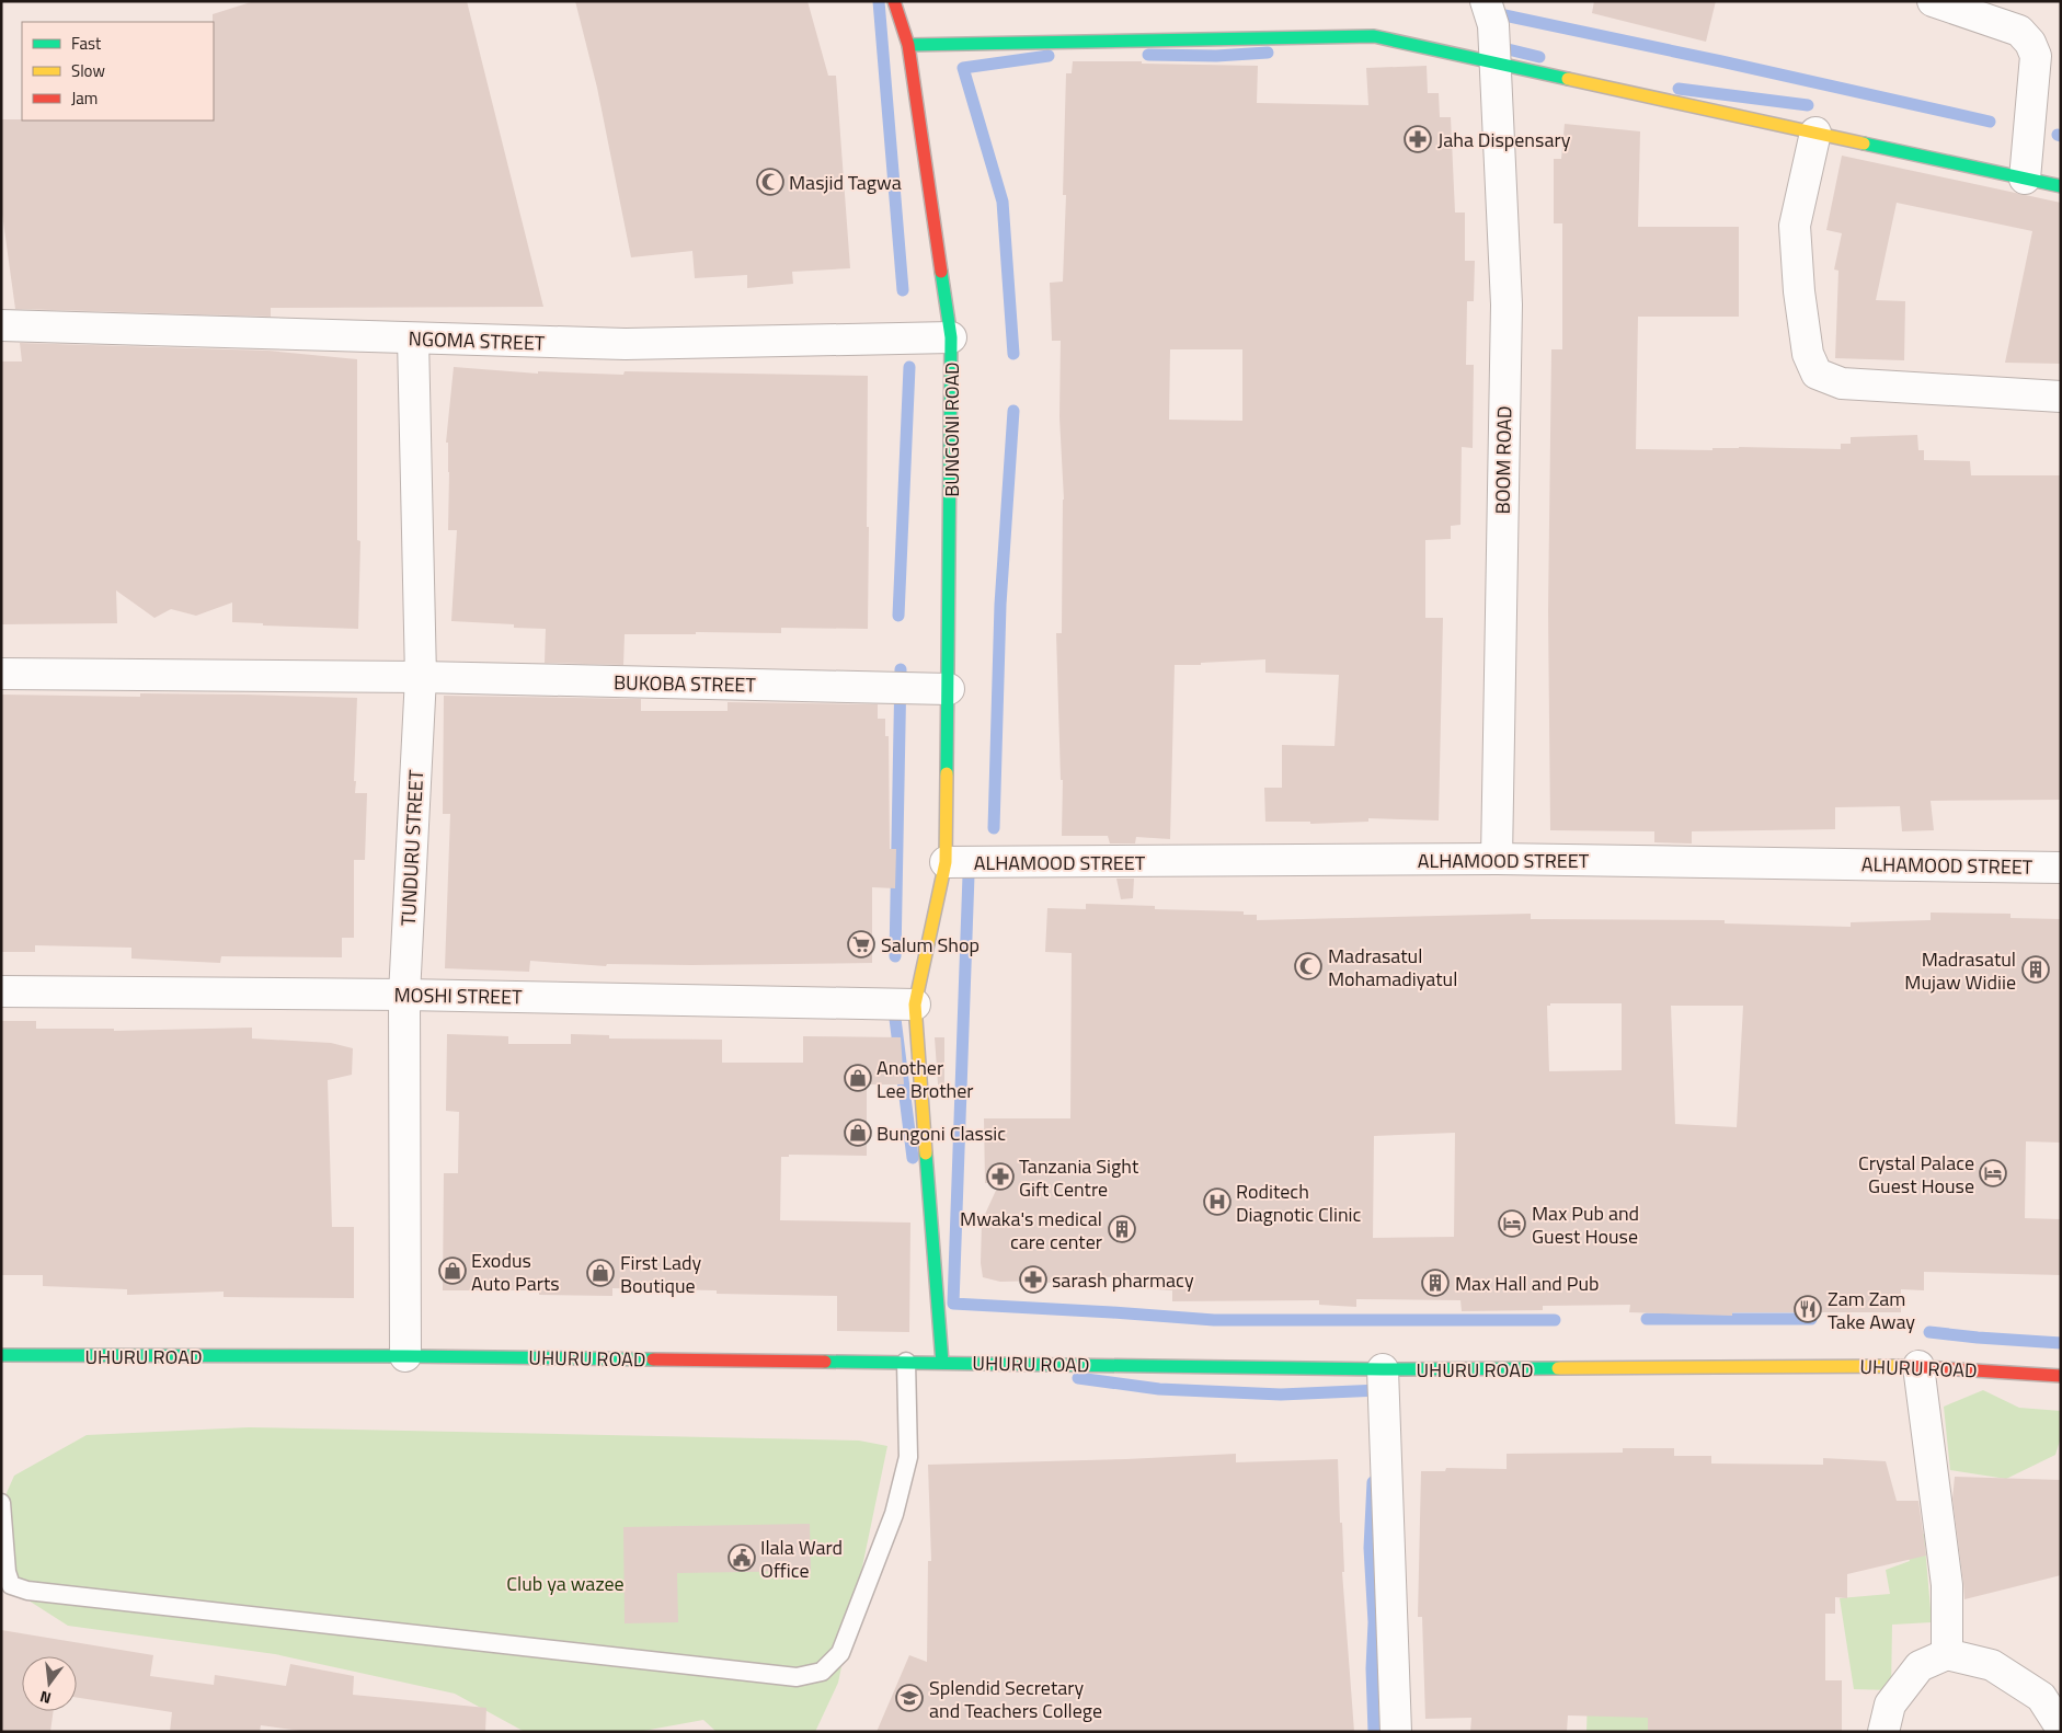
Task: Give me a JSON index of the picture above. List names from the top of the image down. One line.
{"streets":{"street":["NGOMA STREET","BUNGONI ROAD","BOOM ROAD","BUKOBA STREET","TUNDURU STREET","ALHAMOOD STREET","MOSHI STREET","UHURU ROAD"]},"crossings":[["NGOMA STREET","BUNGONI ROAD"],["NGOMA STREET","TUNDURU STREET"],["BUNGONI ROAD","BUKOBA STREET"],["BUNGONI ROAD","ALHAMOOD STREET"],["BUNGONI ROAD","MOSHI STREET"],["BUNGONI ROAD","UHURU ROAD"],["BOOM ROAD","ALHAMOOD STREET"],["BUKOBA STREET","TUNDURU STREET"],["TUNDURU STREET","MOSHI STREET"],["TUNDURU STREET","UHURU ROAD"]],"parks":["Club ya wazee"],"places":{"pharmacy":["Jaha Dispensary","Tanzania Sight Gift Centre","sarash pharmacy"],"mosque":["Masjid Tagwa","Madrasatul Mohamadiyatul"],"supermarket":["Salum Shop"],"building":["Madrasatul Mujaw Widiie","Mwaka's medical care center","Max Hall and Pub"],"shop":["Another Lee Brother","Bungoni Classic","Exodus Auto Parts","First Lady Boutique"],"hotel":["Crystal Palace Guest House","Max Pub and Guest House"],"hospital":["Roditech Diagnotic Clinic"],"restaurant":["Zam Zam Take Away"],"public building":["Ilala Ward Office"],"school or university":["Splendid Secretary and Teachers College"]},"legend":["Fast","Slow","Jam"],"north":"bottom"}
